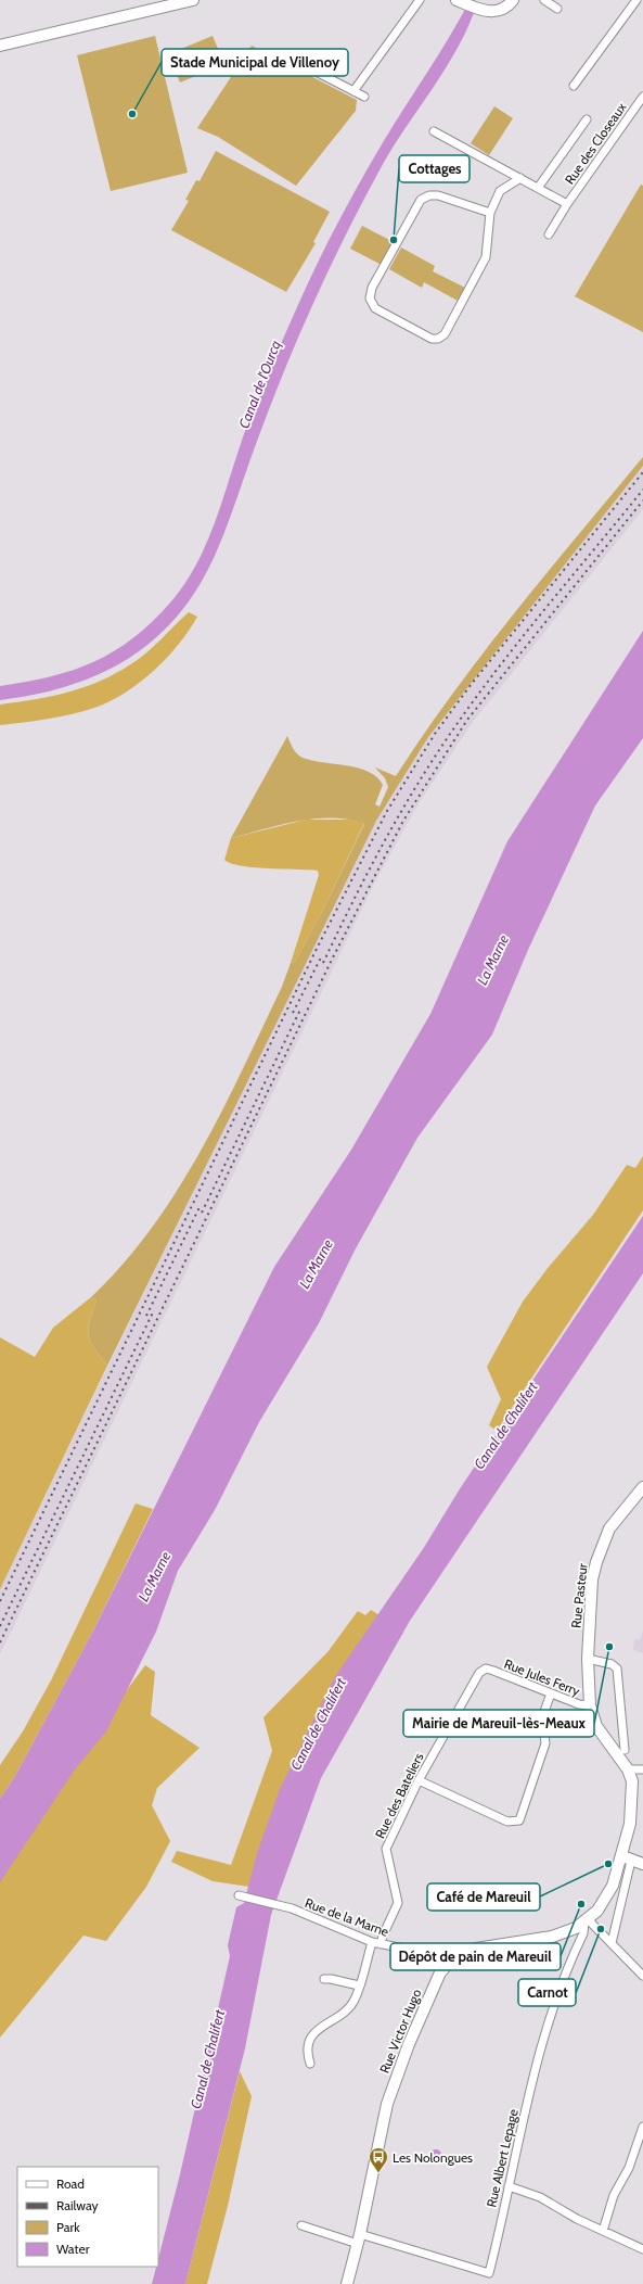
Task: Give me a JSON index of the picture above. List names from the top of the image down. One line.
{"streets":{"street":["Rue des Closeaux","Rue Pasteur","Rue Jules Ferry","Rue des Bateliers","Rue de la Marne","Rue Victor Hugo","Rue Albert Lepage"]},"crossings":[["Rue Pasteur","Rue Jules Ferry"],["Rue Pasteur","Rue Victor Hugo"],["Rue Jules Ferry","Rue des Bateliers"],["Rue des Bateliers","Rue de la Marne"],["Rue de la Marne","Rue Victor Hugo"],["Rue Victor Hugo","Rue Albert Lepage"]],"water":["Canal de l'Ourcq","La Marne","Canal de Chalifert"],"places":{"other":["Stade Municipal de Villenoy","Cottages","Mairie de Mareuil-lès-Meaux","Café de Mareuil","Dépôt de pain de Mareuil","Carnot"],"bus stop":["Les Nolongues"]},"legend":["Road","Railway","Park","Water"]}
